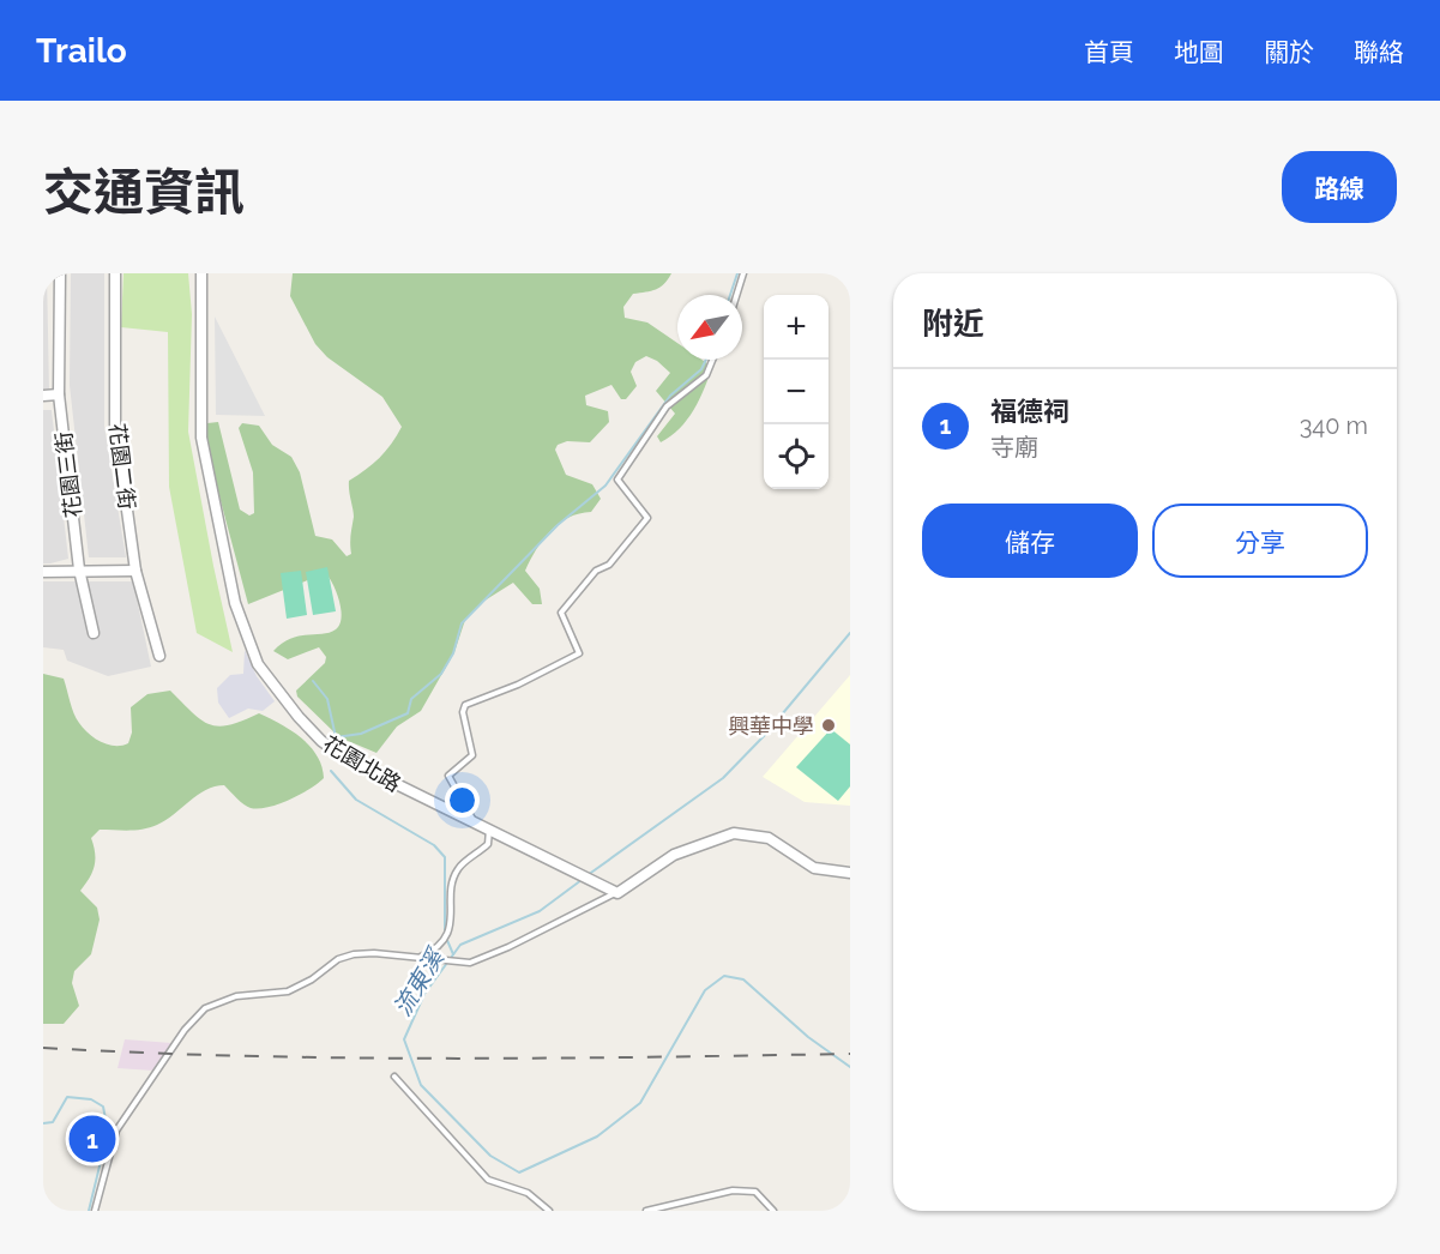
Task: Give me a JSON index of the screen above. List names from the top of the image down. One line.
{"streets":{"street":["花園二街","花園三街","花園北路"]},"water":["流東溪"],"places":["興華中學"],"north":"bottom left","page":{"header":"Trailo","nav":["首頁","地圖","關於","聯絡"],"title":"交通資訊","buttons":["路線",["儲存","分享"]],"heading":"附近","map_buttons":["+","−"],"list":[{"mark":"1","name":"福德祠","note":"寺廟","value":"340 m"}],"pins":"1"}}
